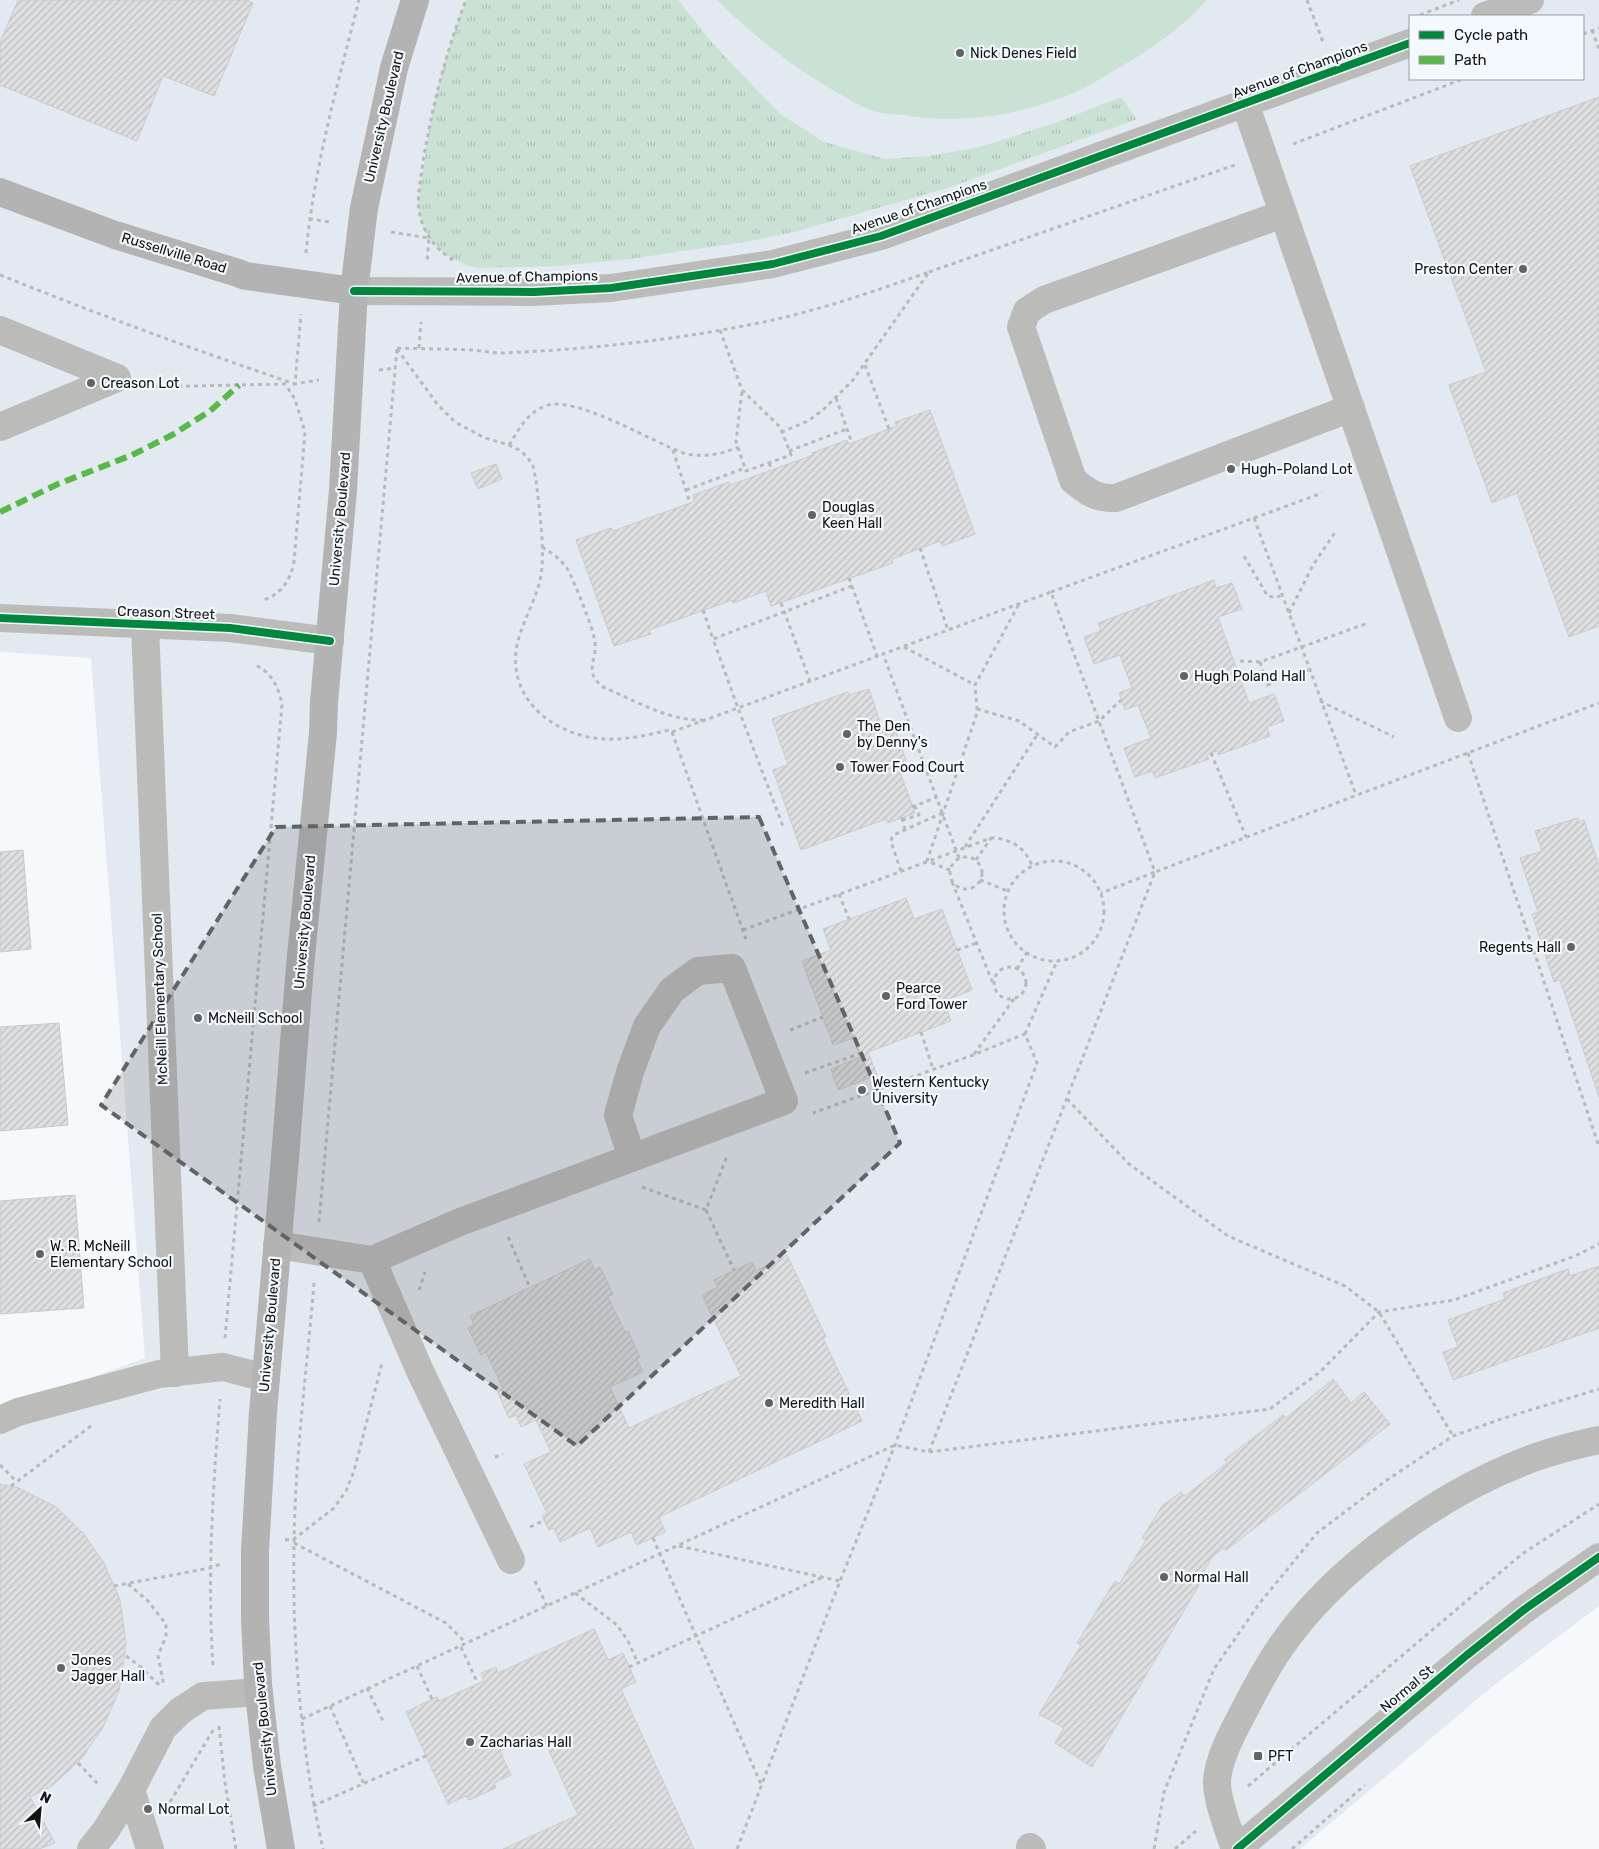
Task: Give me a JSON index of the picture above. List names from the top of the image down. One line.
{"streets":{"main road":["University Boulevard","Russellville Road"],"street":["Avenue of Champions","Creason Street","McNeill Elementary School","Normal St"]},"crossings":[["Avenue of Champions","University Boulevard"],["Avenue of Champions","Russellville Road"],["University Boulevard","Russellville Road"],["University Boulevard","Creason Street"],["Creason Street","McNeill Elementary School"]],"places":{"other":["Nick Denes Field","Preston Center","Creason Lot","Hugh-Poland Lot","Douglas Keen Hall","Hugh Poland Hall","The Den by Denny's","Tower Food Court","Regents Hall","Pearce Ford Tower","McNeill School","Western Kentucky University","W. R. McNeill Elementary School","Meredith Hall","Normal Hall","Jones Jagger Hall","Zacharias Hall","Normal Lot"],"transit":["PFT"]},"legend":["Cycle path","Path"],"north":"top right"}
